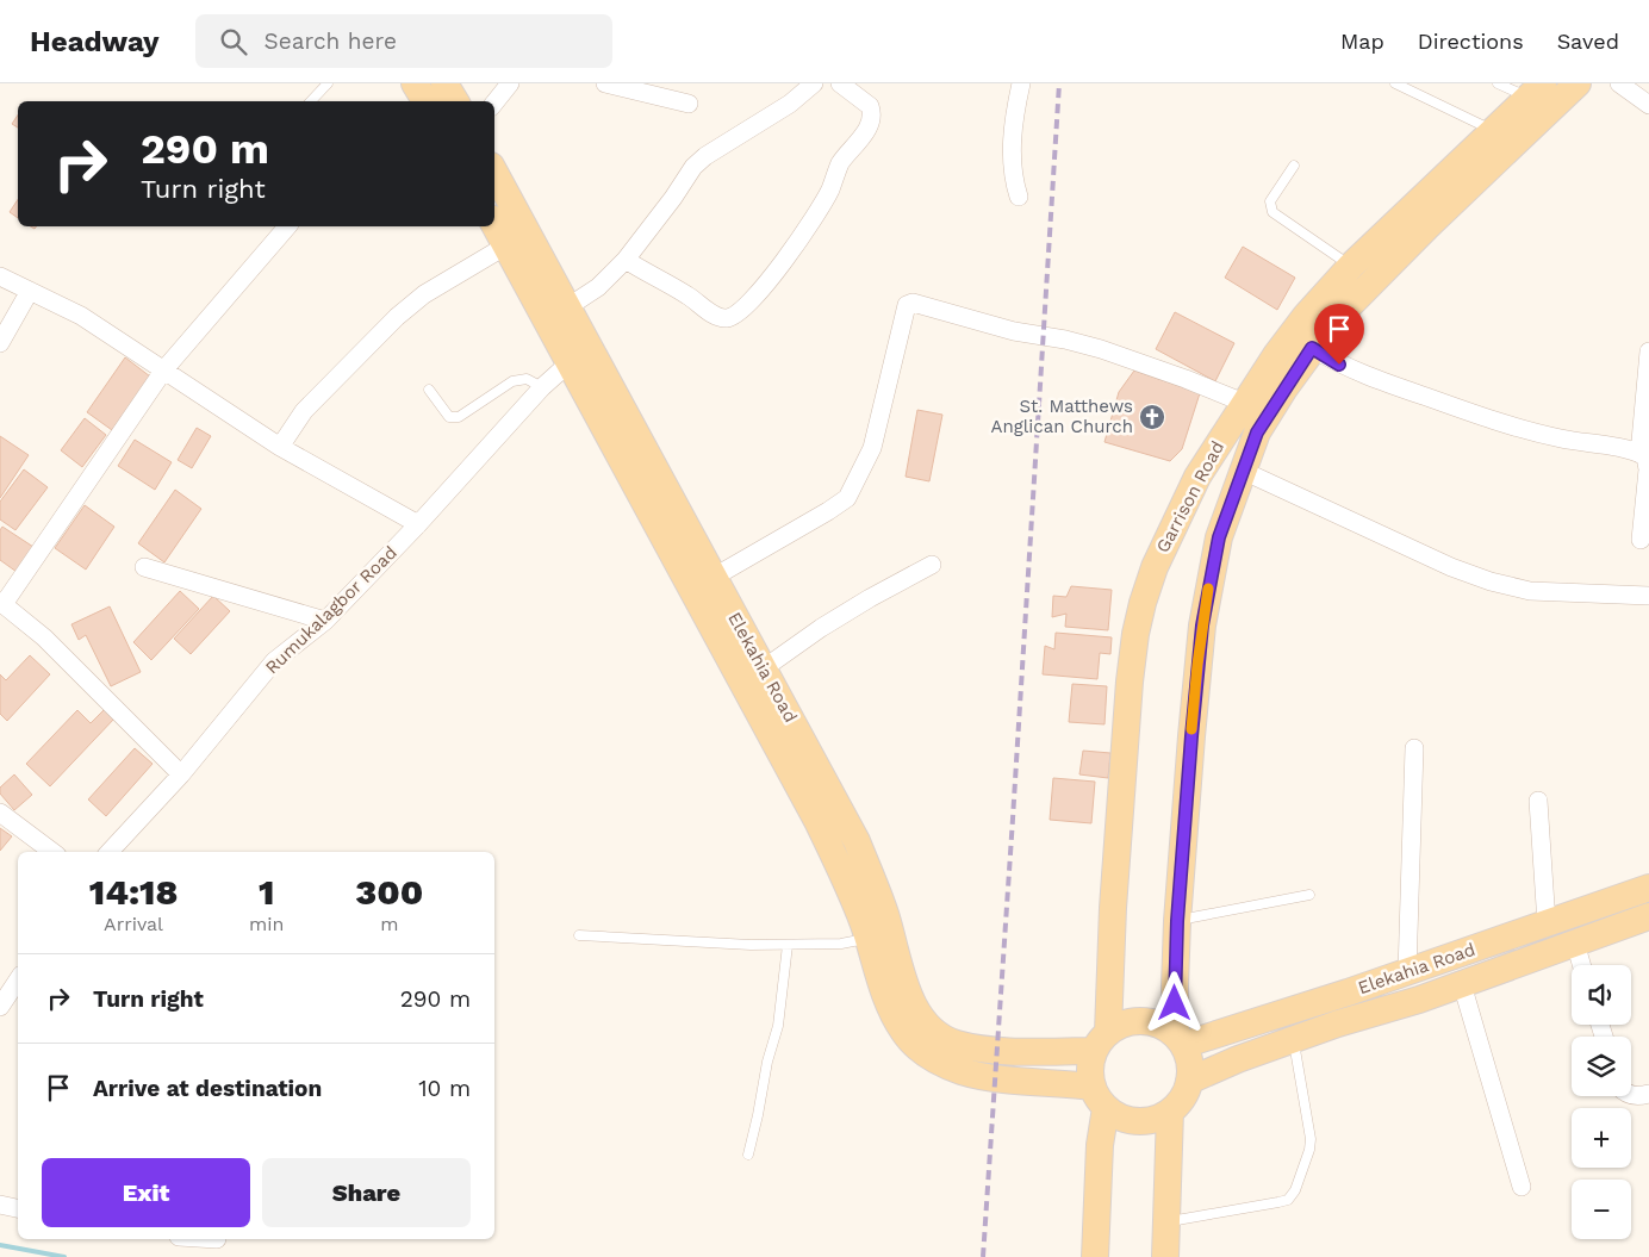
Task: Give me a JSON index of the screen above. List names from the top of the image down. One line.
{"streets":{"main road":["Garrison Road","Elekahia Road"],"street":["Rumukalagbor Road"]},"crossings":[["Garrison Road","Elekahia Road"],["Rumukalagbor Road","Elekahia Road"]],"places":{"church":["St. Matthews Anglican Church"]},"page":{"header":"Headway","search":"Search here","nav":["Map","Directions","Saved"],"turn":["290 m","Turn right"],"eta":["14:18","Arrival","1","min","300","m"],"list":[{"name":"Turn right","value":"290 m"},{"name":"Arrive at destination","value":"10 m"}],"map_buttons":["+","−"],"buttons":["Exit","Share"]}}
